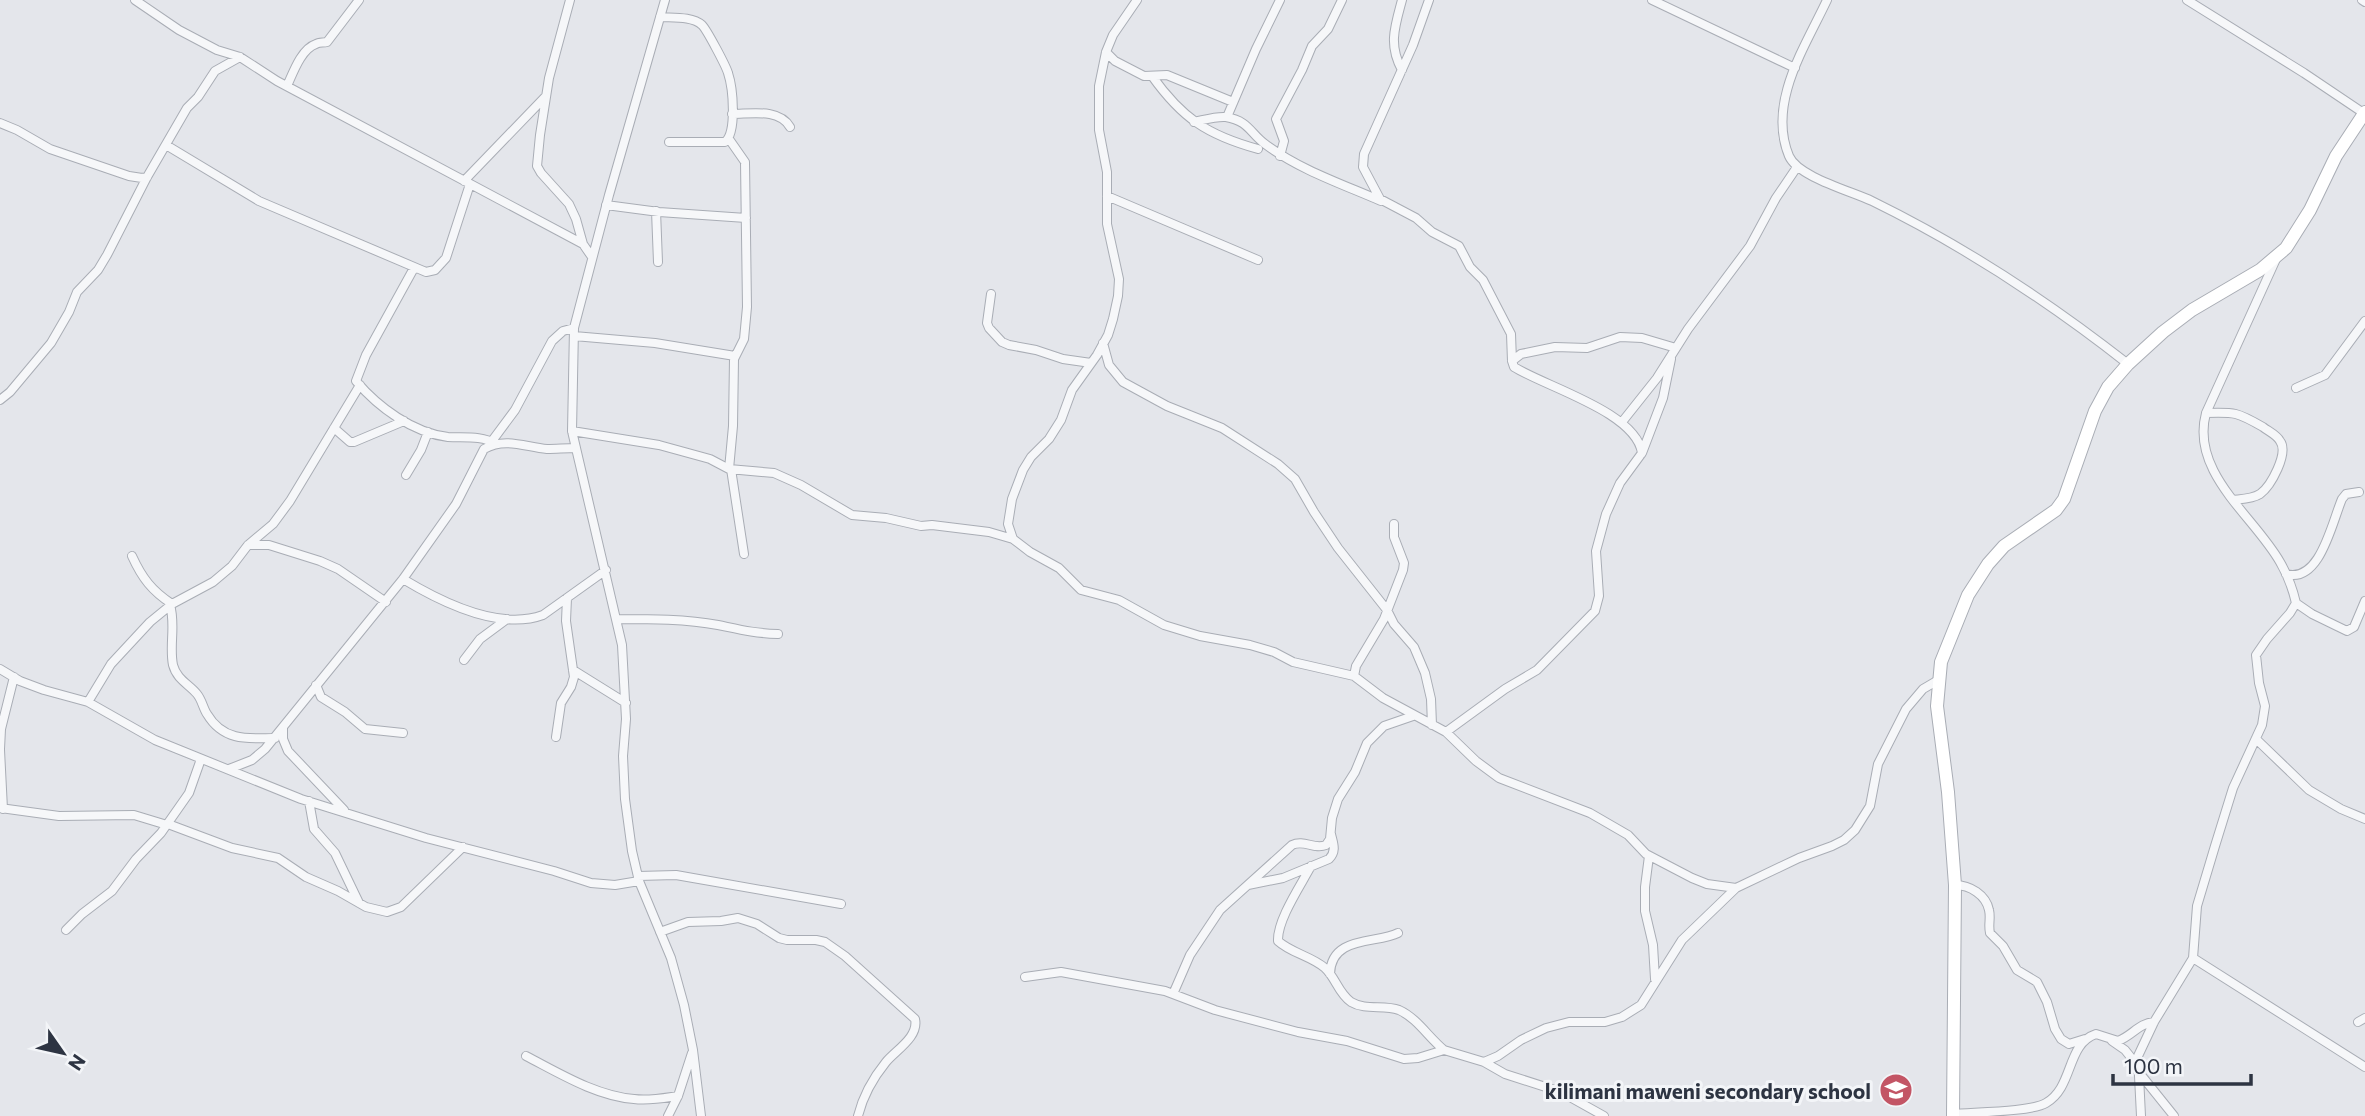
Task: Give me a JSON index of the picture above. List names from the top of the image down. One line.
{"places":{"school or university":["kilimani maweni secondary school"]},"scale_bar":"100 m","north":"bottom right"}
